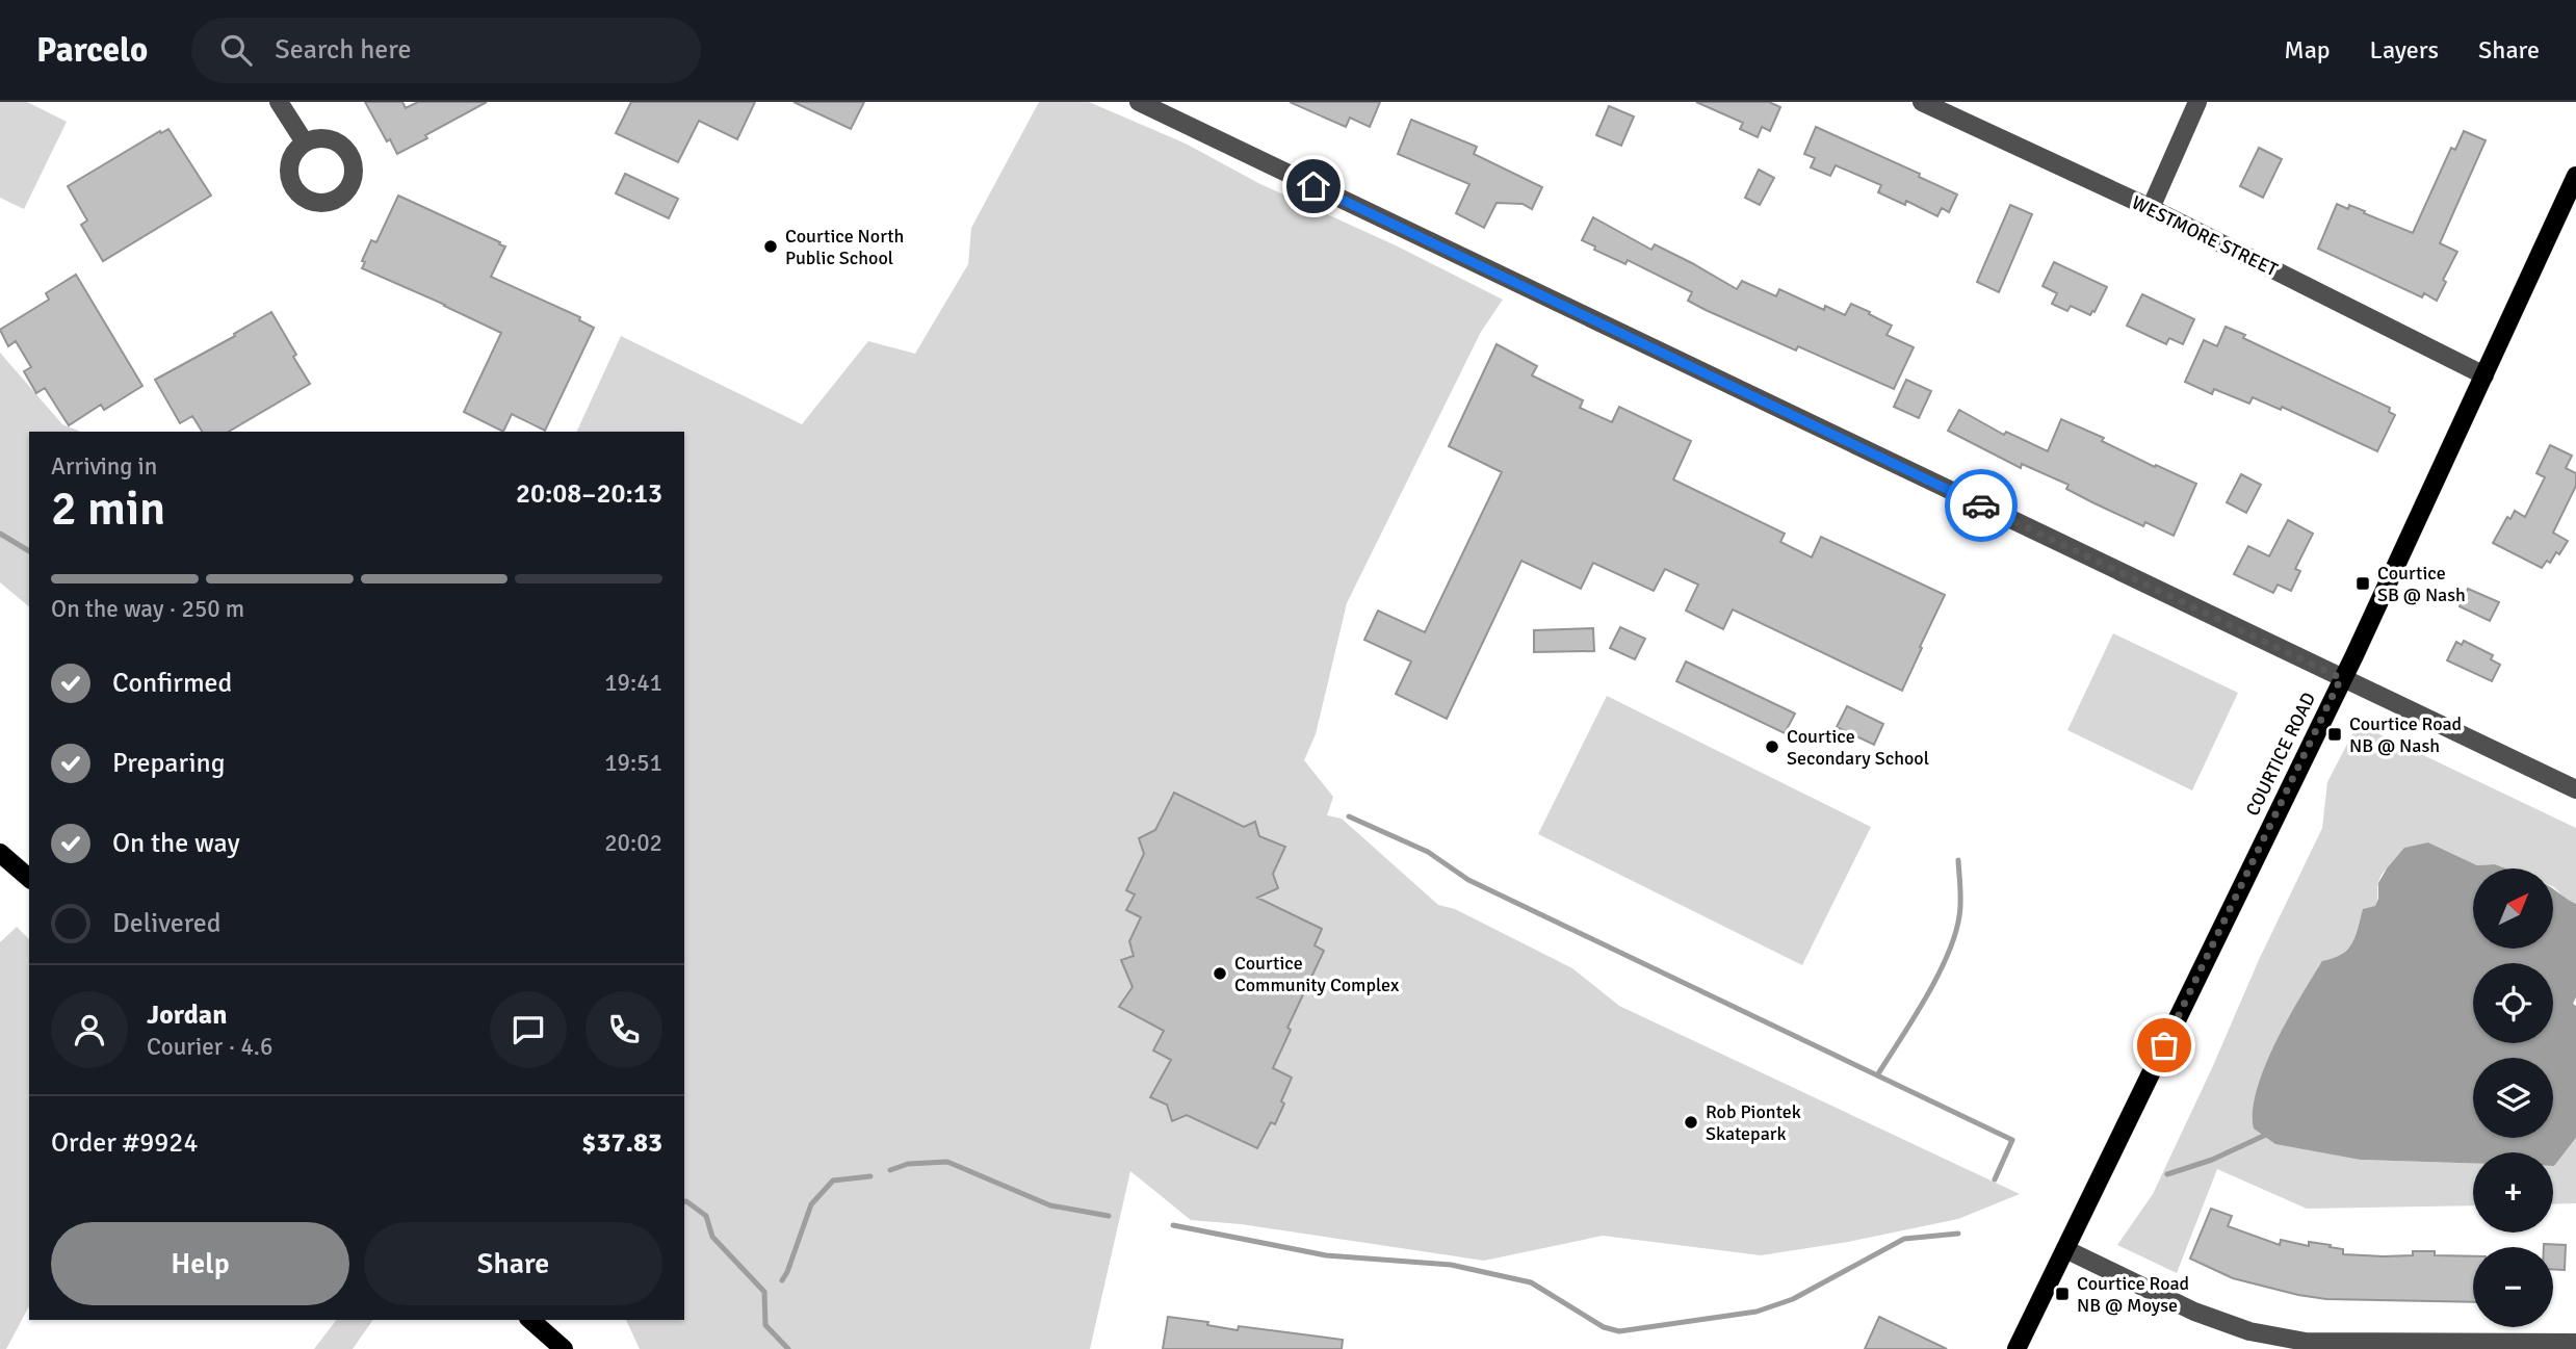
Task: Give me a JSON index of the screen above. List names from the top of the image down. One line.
{"streets":{"main road":["COURTICE ROAD"],"street":["WESTMORE STREET"]},"crossings":[["WESTMORE STREET","COURTICE ROAD"]],"places":{"other":["Courtice North Public School","Courtice Secondary School","Courtice Community Complex","Rob Piontek Skatepark"],"transit":["Courtice SB @ Nash","Courtice Road NB @ Nash","Courtice Road NB @ Moyse"]},"north":"top right","page":{"header":"Parcelo","search":"Search here","nav":["Map","Layers","Share"],"heading":["2 min","Arriving in","20:08–20:13"],"panel":["Jordan","Courier · 4.6","Order #9924","$37.83"],"bar":"On the way · 250 m","list":[["Confirmed","19:41"],["Preparing","19:51"],["On the way","20:02"],"Delivered"],"map_buttons":["+","−"],"buttons":["Help","Share"]}}
